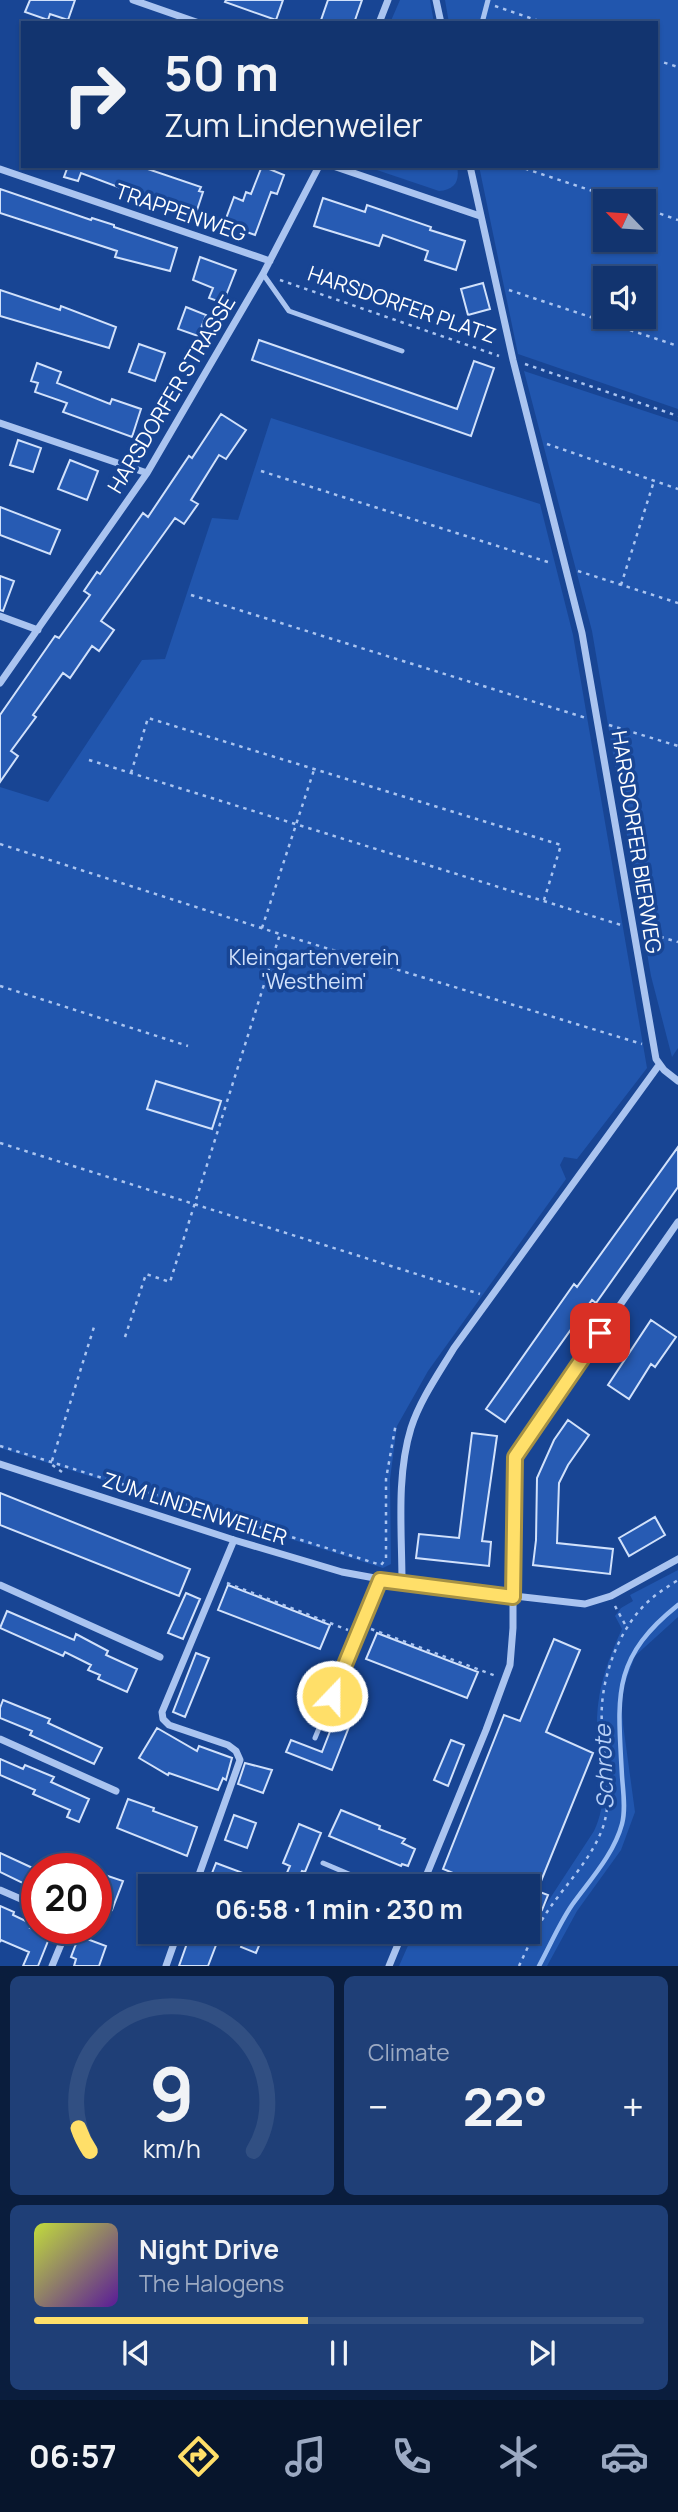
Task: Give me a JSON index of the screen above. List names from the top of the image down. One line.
{"streets":{"street":["TRAPPENWEG","HARSDORFER STRASSE","HARSDORFER BIERWEG","ZUM LINDENWEILER"],"path":["HARSDORFER PLATZ"]},"crossings":[["TRAPPENWEG","HARSDORFER STRASSE"],["HARSDORFER PLATZ","HARSDORFER BIERWEG"]],"water":["Schrote"],"parks":["Kleingartenverein 'Westheim'"],"north":"top left","page":{"turn":["50 m","Zum Lindenweiler"],"limit":"20","trip":"06:58 · 1 min · 230 m","tile":"Climate","heat":["−","22°","+"],"song":["Night Drive","The Halogens"],"tabs":"06:57","gauge":["9","km/h"]}}
